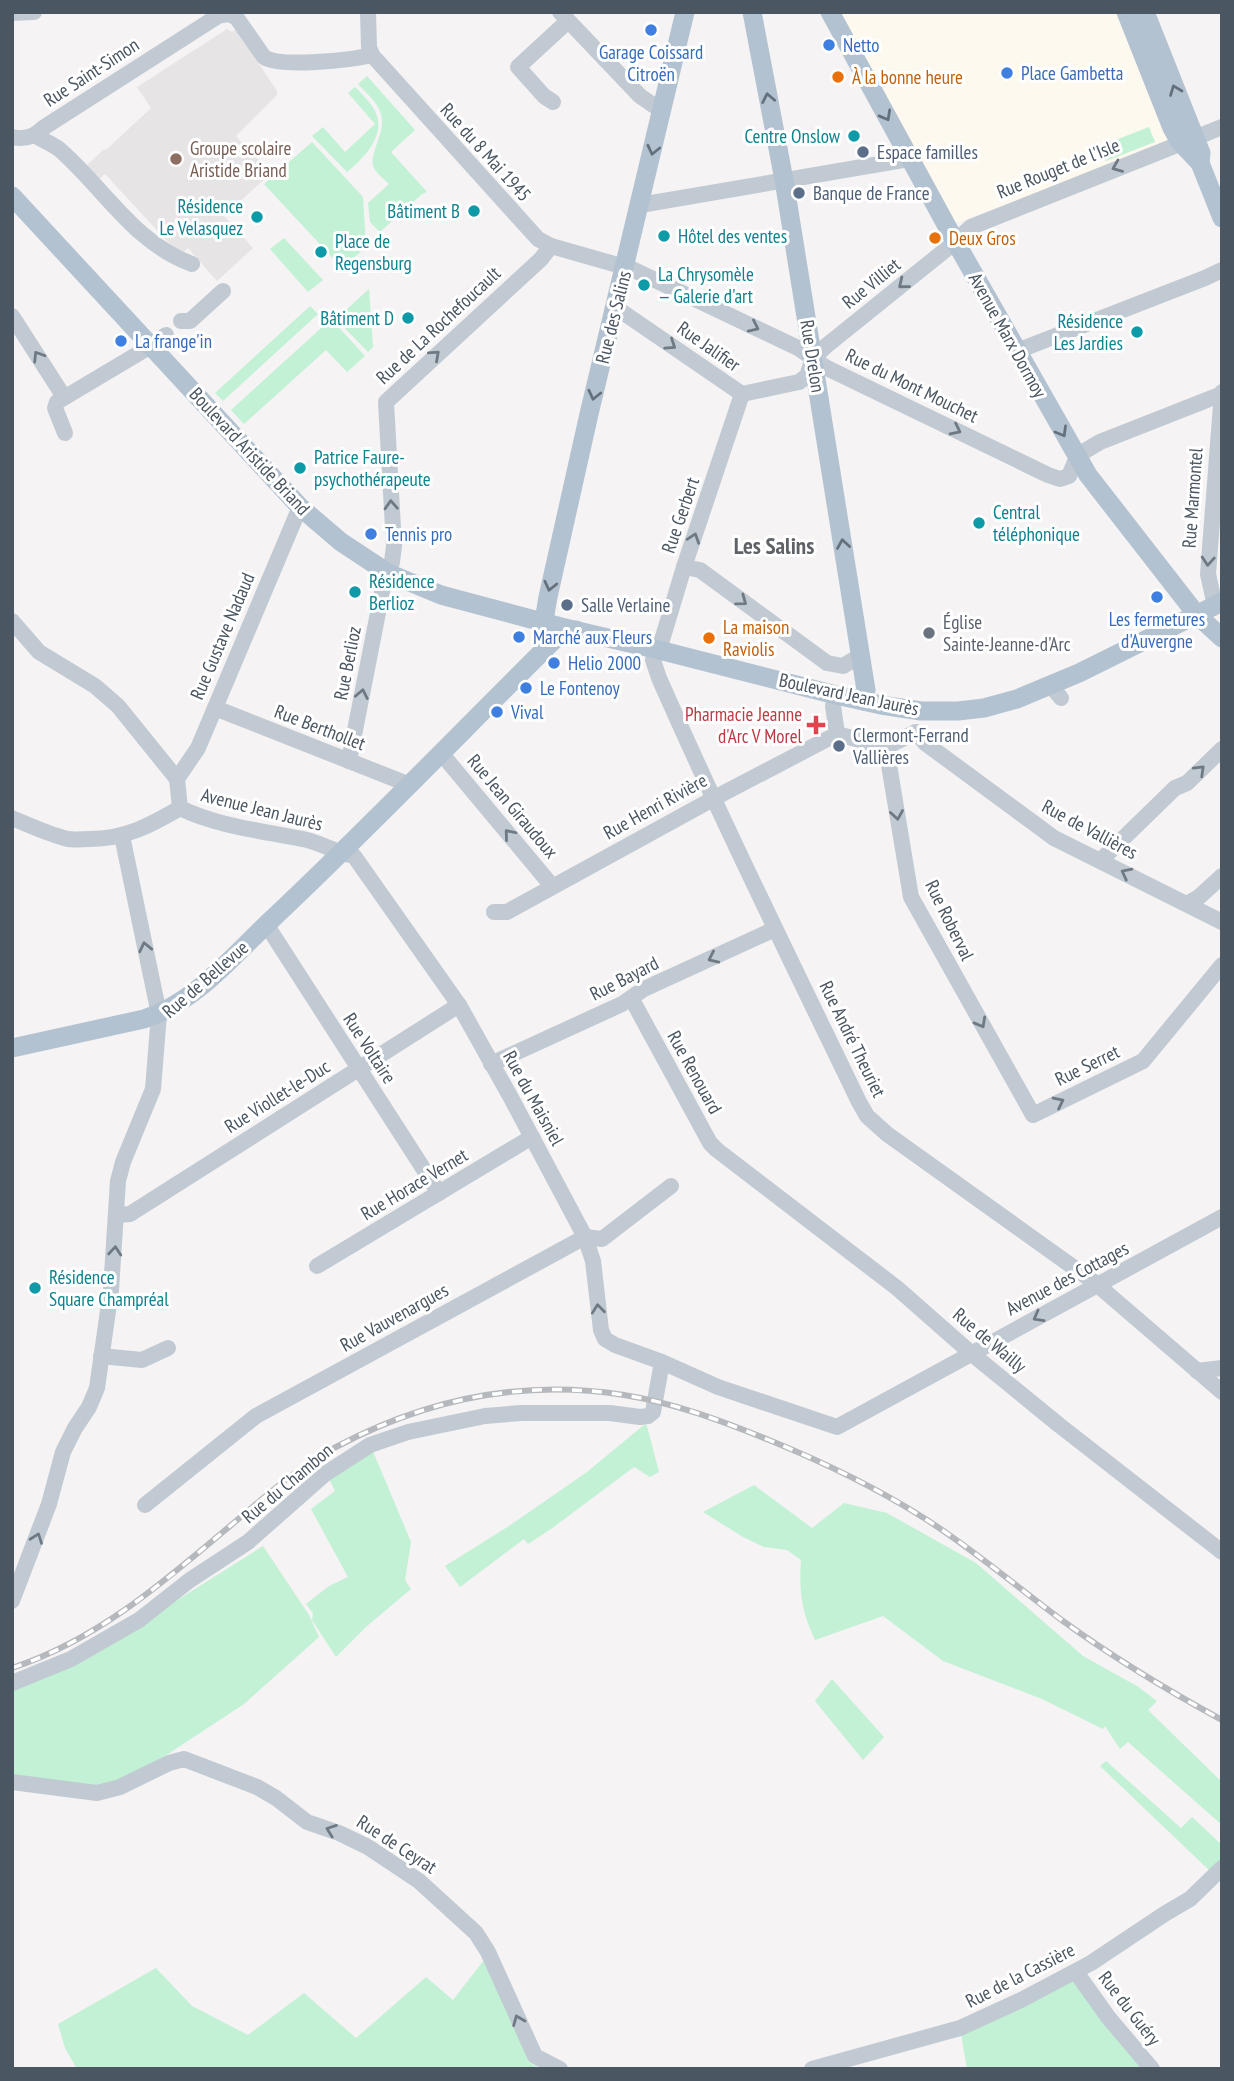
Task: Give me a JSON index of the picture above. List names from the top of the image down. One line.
{"streets":{"main road":["Rue des Salins","Avenue Marx Dormoy","Rue Drelon","Boulevard Aristide Briand","Boulevard Jean Jaurès","Rue de Bellevue"],"street":["Rue Saint-Simon","Rue du 8 Mai 1945","Rue Rouget de l'Isle","Rue Villiet","Rue de La Rochefoucault","Rue Jalifier","Rue du Mont Mouchet","Rue Marmontel","Rue Gerbert","Rue Gustave Nadaud","Rue Berlioz","Rue Berthollet","Rue Jean Giraudoux","Rue Henri Rivière","Avenue Jean Jaurès","Rue de Vallières","Rue Roberval","Rue Bayard","Rue André Theuriet","Rue Voltaire","Rue Serret","Rue Renouard","Rue Viollet-le-Duc","Rue du Maisniel","Rue Horace Vernet","Avenue des Cottages","Rue Vauvenargues","Rue de Wailly","Rue du Chambon","Rue de Ceyrat","Rue de la Cassière","Rue du Guéry"]},"crossings":[["Rue Saint-Simon","Rue du 8 Mai 1945"],["Rue du 8 Mai 1945","Rue des Salins"],["Rue du 8 Mai 1945","Rue de La Rochefoucault"],["Rue du 8 Mai 1945","Rue du Mont Mouchet"],["Rue Rouget de l'Isle","Rue Villiet"],["Rue Rouget de l'Isle","Avenue Marx Dormoy"],["Rue Villiet","Avenue Marx Dormoy"],["Rue Villiet","Rue Jalifier"],["Rue Villiet","Rue Drelon"],["Rue Villiet","Rue du Mont Mouchet"],["Rue des Salins","Rue Jalifier"],["Rue des Salins","Rue du Mont Mouchet"],["Rue des Salins","Boulevard Aristide Briand"],["Rue des Salins","Boulevard Jean Jaurès"],["Rue de La Rochefoucault","Boulevard Aristide Briand"],["Rue de La Rochefoucault","Rue Berlioz"],["Avenue Marx Dormoy","Rue du Mont Mouchet"],["Avenue Marx Dormoy","Rue Marmontel"],["Avenue Marx Dormoy","Boulevard Jean Jaurès"],["Rue Jalifier","Rue Drelon"],["Rue Jalifier","Rue du Mont Mouchet"],["Rue Jalifier","Rue Gerbert"],["Rue Drelon","Rue du Mont Mouchet"],["Rue Drelon","Boulevard Jean Jaurès"],["Boulevard Aristide Briand","Rue Gustave Nadaud"],["Boulevard Aristide Briand","Rue Berlioz"],["Boulevard Aristide Briand","Boulevard Jean Jaurès"],["Rue Marmontel","Boulevard Jean Jaurès"],["Rue Gerbert","Boulevard Jean Jaurès"],["Rue Gerbert","Rue André Theuriet"],["Rue Gustave Nadaud","Rue Berthollet"],["Rue Gustave Nadaud","Avenue Jean Jaurès"],["Rue Berlioz","Rue Berthollet"],["Boulevard Jean Jaurès","Rue de Bellevue"],["Boulevard Jean Jaurès","Rue André Theuriet"],["Rue Berthollet","Rue de Bellevue"],["Rue Jean Giraudoux","Rue Henri Rivière"],["Rue Jean Giraudoux","Rue de Bellevue"],["Rue Henri Rivière","Rue André Theuriet"],["Avenue Jean Jaurès","Rue de Bellevue"],["Avenue Jean Jaurès","Rue du Maisniel"],["Rue Roberval","Rue Serret"],["Rue Bayard","Rue André Theuriet"],["Rue Bayard","Rue Renouard"],["Rue Bayard","Rue du Maisniel"],["Rue de Bellevue","Rue Voltaire"],["Rue de Bellevue","Rue Viollet-le-Duc"],["Rue de Bellevue","Rue du Maisniel"],["Rue André Theuriet","Avenue des Cottages"],["Rue Voltaire","Rue Viollet-le-Duc"],["Rue Voltaire","Rue Horace Vernet"],["Rue Renouard","Rue de Wailly"],["Rue Viollet-le-Duc","Rue du Maisniel"],["Rue du Maisniel","Rue Horace Vernet"],["Rue du Maisniel","Avenue des Cottages"],["Rue du Maisniel","Rue Vauvenargues"],["Rue du Maisniel","Rue du Chambon"],["Avenue des Cottages","Rue de Wailly"],["Avenue des Cottages","Rue du Chambon"],["Rue de la Cassière","Rue du Guéry"]],"one_way":["Rue Villiet","Rue des Salins","Rue de La Rochefoucault","Avenue Marx Dormoy","Rue Jalifier","Rue Drelon","Rue du Mont Mouchet","Rue Marmontel","Rue Gerbert","Rue Berlioz","Rue Jean Giraudoux","Rue Roberval","Rue Bayard","Rue de Ceyrat"],"districts":["Les Salins"],"places":{"other":["Garage Coissard Citroën","Netto","Place Gambetta","À la bonne heure","Centre Onslow","Espace familles","Groupe scolaire Aristide Briand","Banque de France","Bâtiment B","Résidence Le Velasquez","Hôtel des ventes","Deux Gros","Place de Regensburg","La Chrysomèle — Galerie d'art","Bâtiment D","Résidence Les Jardies","La frange'in","Patrice Faure- psychothérapeute","Central téléphonique","Tennis pro","Résidence Berlioz","Les fermetures d'Auvergne","Salle Verlaine","Église Sainte-Jeanne-d'Arc","Marché aux Fleurs","La maison Raviolis","Helio 2000","Le Fontenoy","Vival","Clermont-Ferrand Vallières","Résidence Square Champréal"],"health":["Pharmacie Jeanne d'Arc V Morel"]}}
